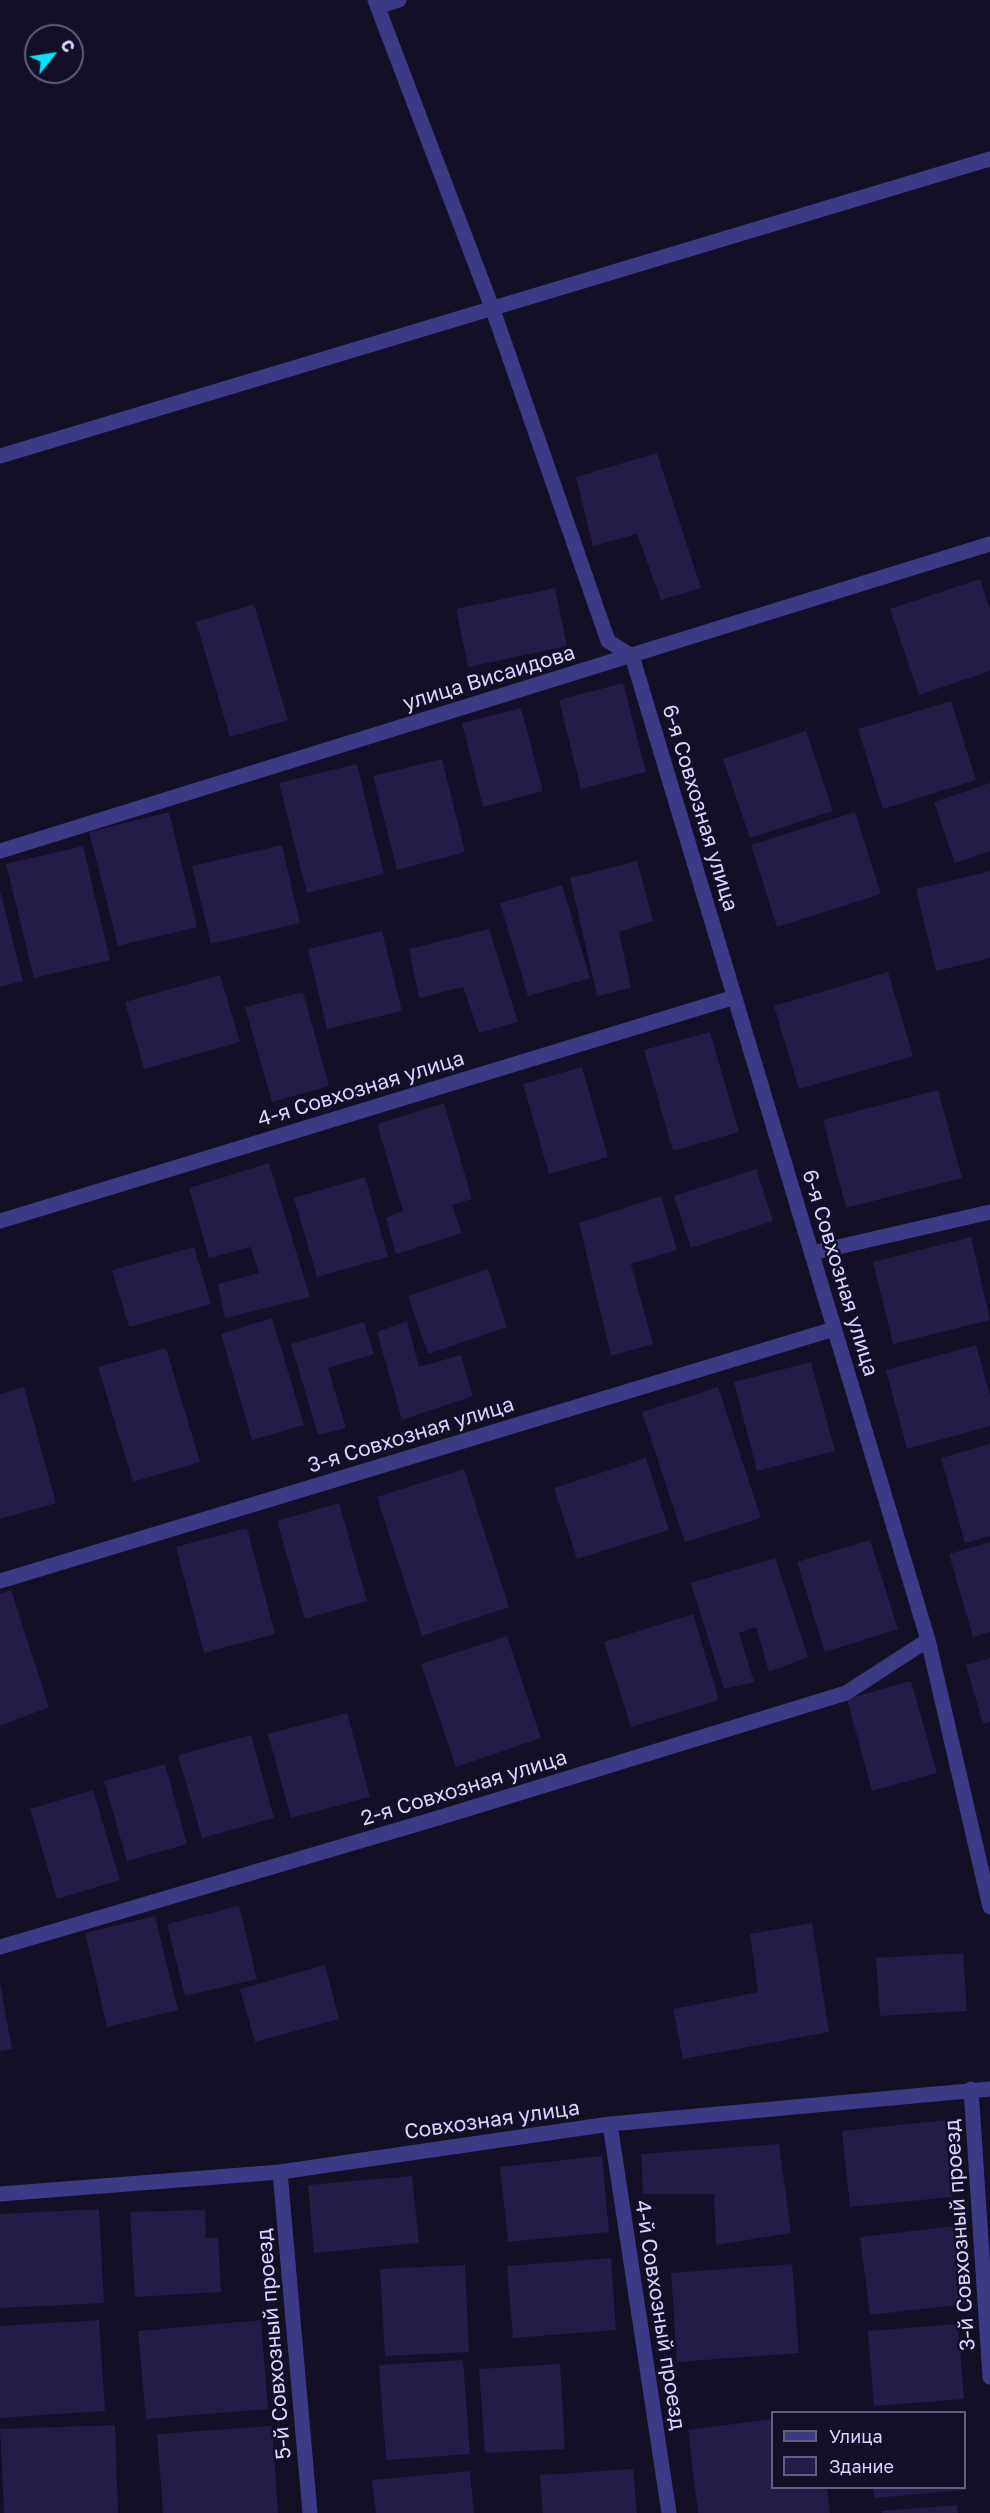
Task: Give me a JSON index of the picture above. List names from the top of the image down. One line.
{"streets":{"street":["улица Висаидова","6-я Совхозная улица","4-я Совхозная улица","3-я Совхозная улица","2-я Совхозная улица","Совхозная улица","3-й Совхозный проезд","4-й Совхозный проезд","5-й Совхозный проезд"]},"crossings":[["улица Висаидова","6-я Совхозная улица"],["6-я Совхозная улица","4-я Совхозная улица"],["6-я Совхозная улица","3-я Совхозная улица"],["6-я Совхозная улица","2-я Совхозная улица"],["Совхозная улица","3-й Совхозный проезд"],["Совхозная улица","4-й Совхозный проезд"],["Совхозная улица","5-й Совхозный проезд"]],"legend":["Улица","Здание"],"north":"top right"}
